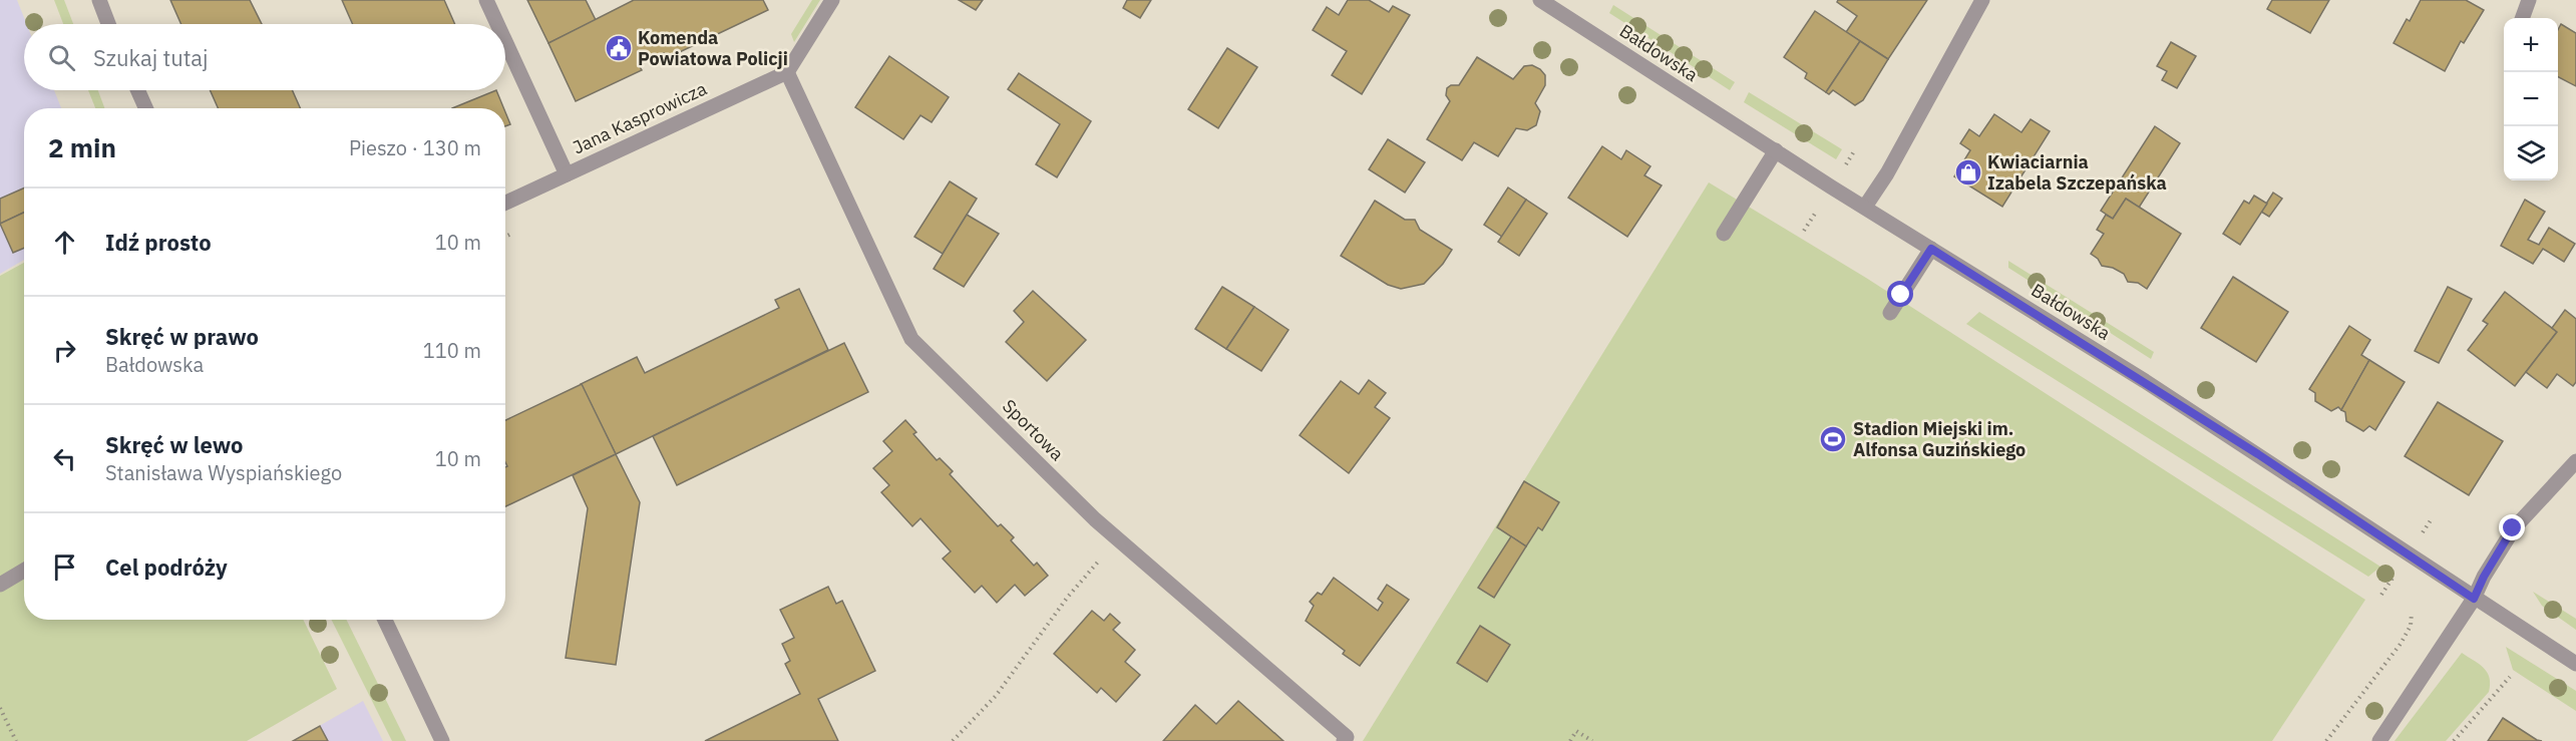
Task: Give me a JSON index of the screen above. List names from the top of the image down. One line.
{"streets":{"street":["Bałdowska","Jana Kasprowicza","Sportowa"]},"crossings":[["Jana Kasprowicza","Sportowa"]],"places":{"public building":["Komenda Powiatowa Policji"],"shop":["Kwiaciarnia Izabela Szczepańska"],"sports":["Stadion Miejski im. Alfonsa Guzińskiego"]},"page":{"map_buttons":["+","−"],"search":"Szukaj tutaj","heading":["2 min","Pieszo · 130 m"],"list":[["Idź prosto","10 m"],["Skręć w prawo","Bałdowska","110 m"],["Skręć w lewo","Stanisława Wyspiańskiego","10 m"],"Cel podróży"]}}
